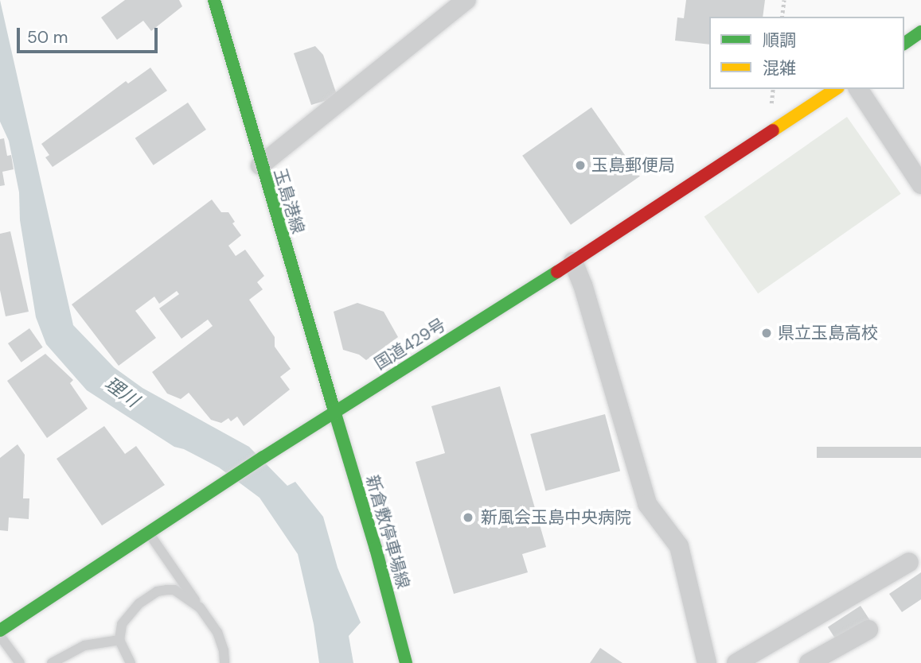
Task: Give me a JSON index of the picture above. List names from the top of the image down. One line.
{"streets":{"main road":["玉島港線","国道429号","新倉敷停車場線"]},"crossings":[["玉島港線","国道429号"],["玉島港線","新倉敷停車場線"],["国道429号","新倉敷停車場線"]],"water":["理川"],"places":["玉島郵便局","県立玉島高校","新風会玉島中央病院"],"legend":["順調","混雑"],"scale_bar":"50 m"}
